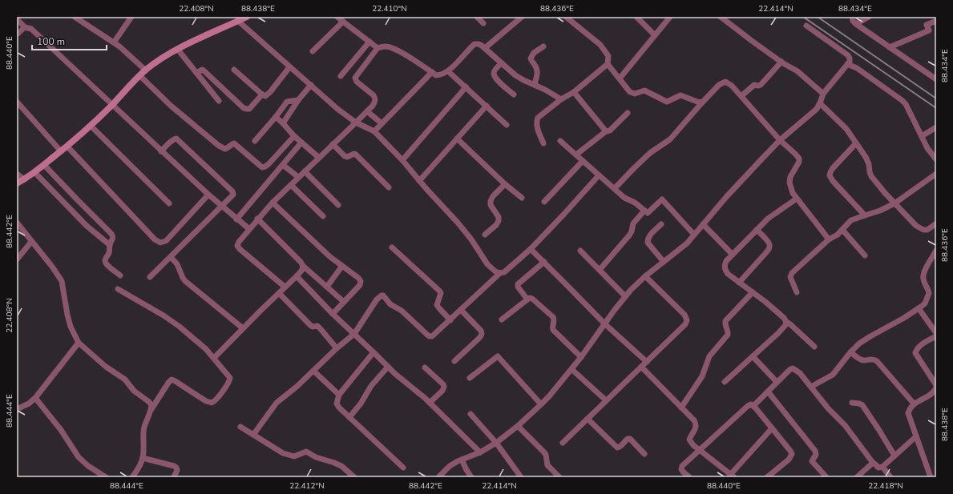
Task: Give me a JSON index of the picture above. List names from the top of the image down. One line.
{"scale_bar":"100 m","coordinates":["22.408°N","88.438°E","22.410°N","88.436°E","22.414°N","88.434°E","88.440°E","88.442°E","88.444°E","22.412°N","22.418°N"]}
